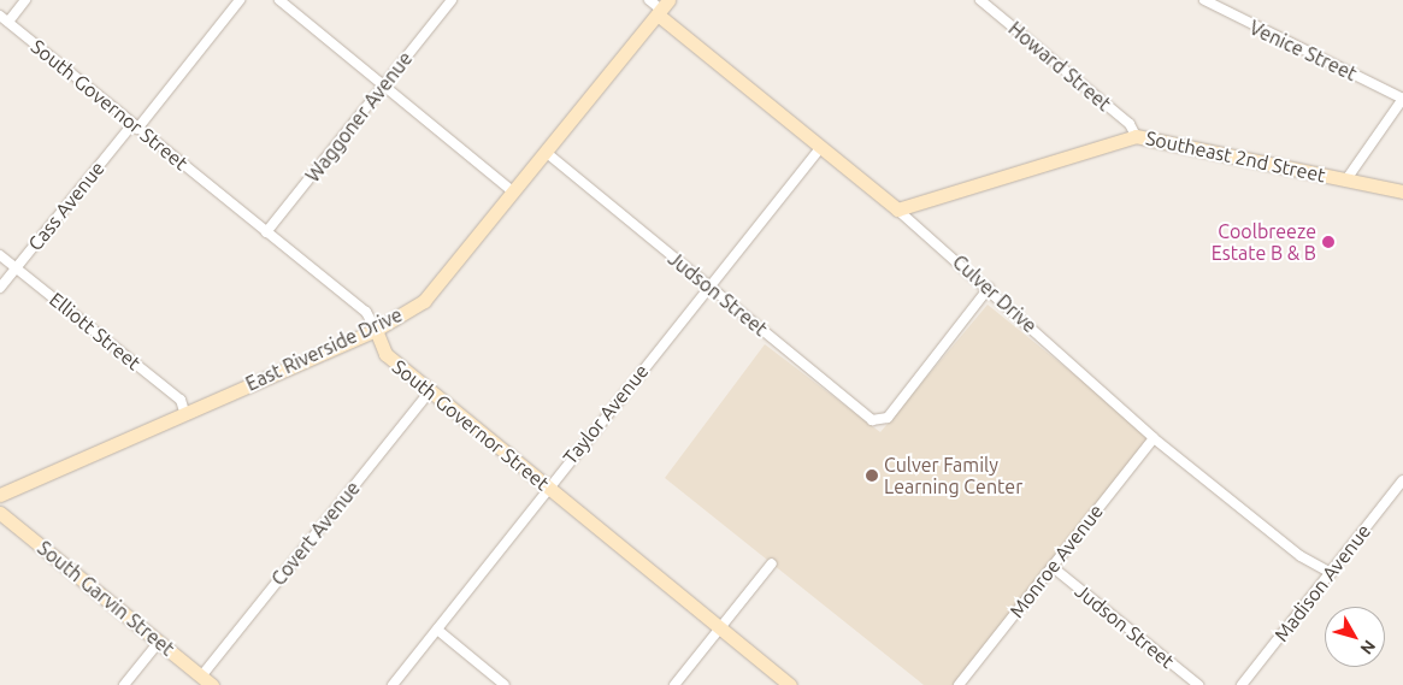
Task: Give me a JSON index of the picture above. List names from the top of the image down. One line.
{"streets":{"street":["Venice Street","Howard Street","South Governor Street","Waggoner Avenue","Southeast 2nd Street","Cass Avenue","Judson Street","Culver Drive","Elliott Street","East Riverside Drive","Taylor Avenue","Covert Avenue","Monroe Avenue","Madison Avenue","South Garvin Street"]},"crossings":[["Howard Street","Southeast 2nd Street"],["South Governor Street","Waggoner Avenue"],["South Governor Street","Cass Avenue"],["South Governor Street","East Riverside Drive"],["South Governor Street","Taylor Avenue"],["South Governor Street","Covert Avenue"],["Southeast 2nd Street","Culver Drive"],["Cass Avenue","Elliott Street"],["Judson Street","Culver Drive"],["Judson Street","East Riverside Drive"],["Judson Street","Taylor Avenue"],["Judson Street","Monroe Avenue"],["Culver Drive","East Riverside Drive"],["Culver Drive","Taylor Avenue"],["Culver Drive","Monroe Avenue"],["Culver Drive","Madison Avenue"],["Elliott Street","East Riverside Drive"],["Covert Avenue","South Garvin Street"]],"places":["Coolbreeze Estate B & B","Culver Family Learning Center"],"north":"bottom right"}
